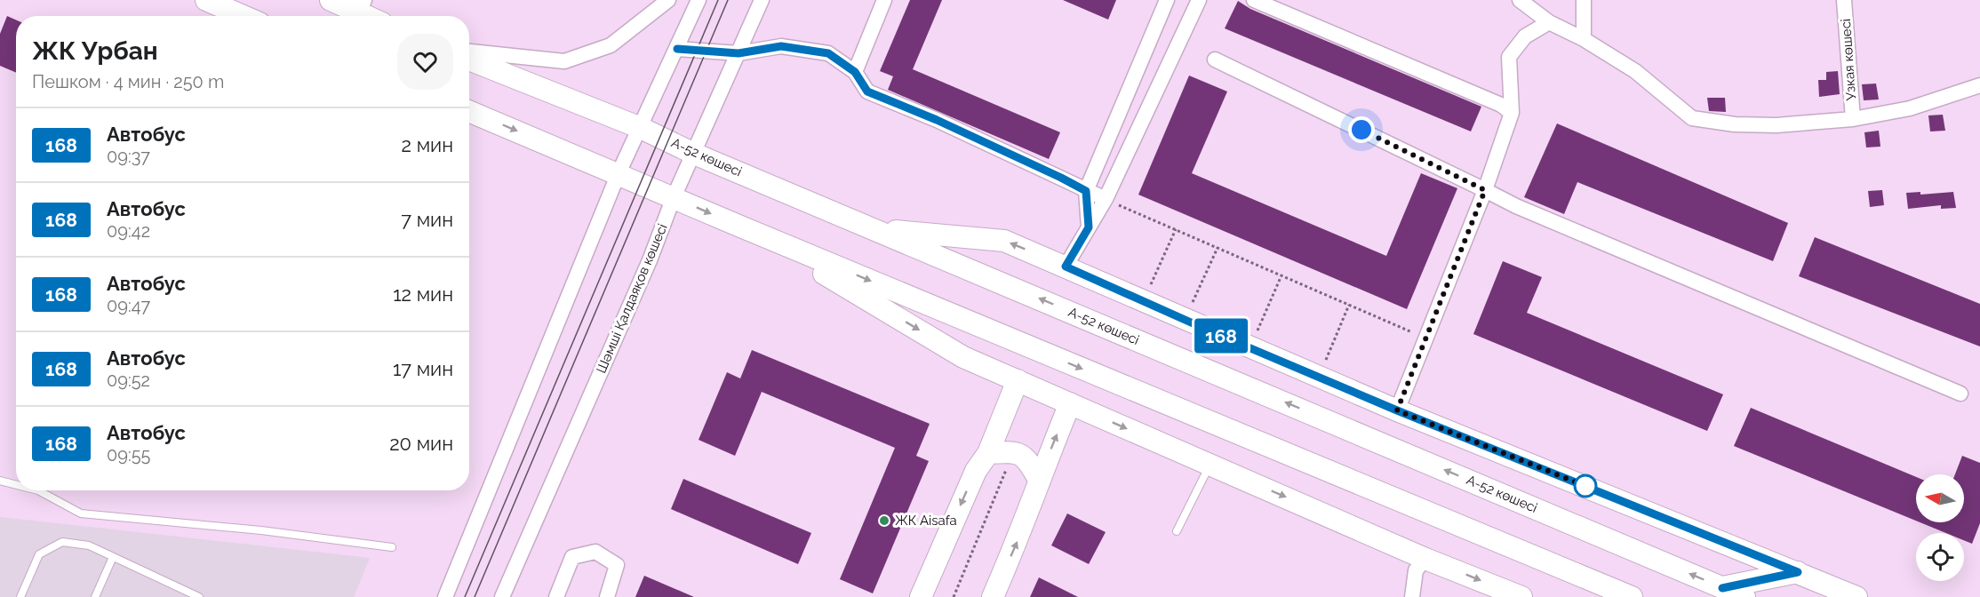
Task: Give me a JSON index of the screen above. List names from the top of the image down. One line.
{"streets":{"main road":["А-52 көшесі"],"street":["Узкая көшесі","Шәмші Қалдаяқов көшесі"]},"crossings":[["А-52 көшесі","Шәмші Қалдаяқов көшесі"]],"places":["ЖК Aisafa"],"lines":["bus line 168"],"north":"left","page":{"on_map":"168","heading":["ЖК Урбан","Пешком · 4 мин · 250 m"],"list":[{"mark":"168","name":"Автобус","note":"09:37","value":"2 мин"},{"mark":"168","name":"Автобус","note":"09:42","value":"7 мин"},{"mark":"168","name":"Автобус","note":"09:47","value":"12 мин"},{"mark":"168","name":"Автобус","note":"09:52","value":"17 мин"},{"mark":"168","name":"Автобус","note":"09:55","value":"20 мин"}]}}
